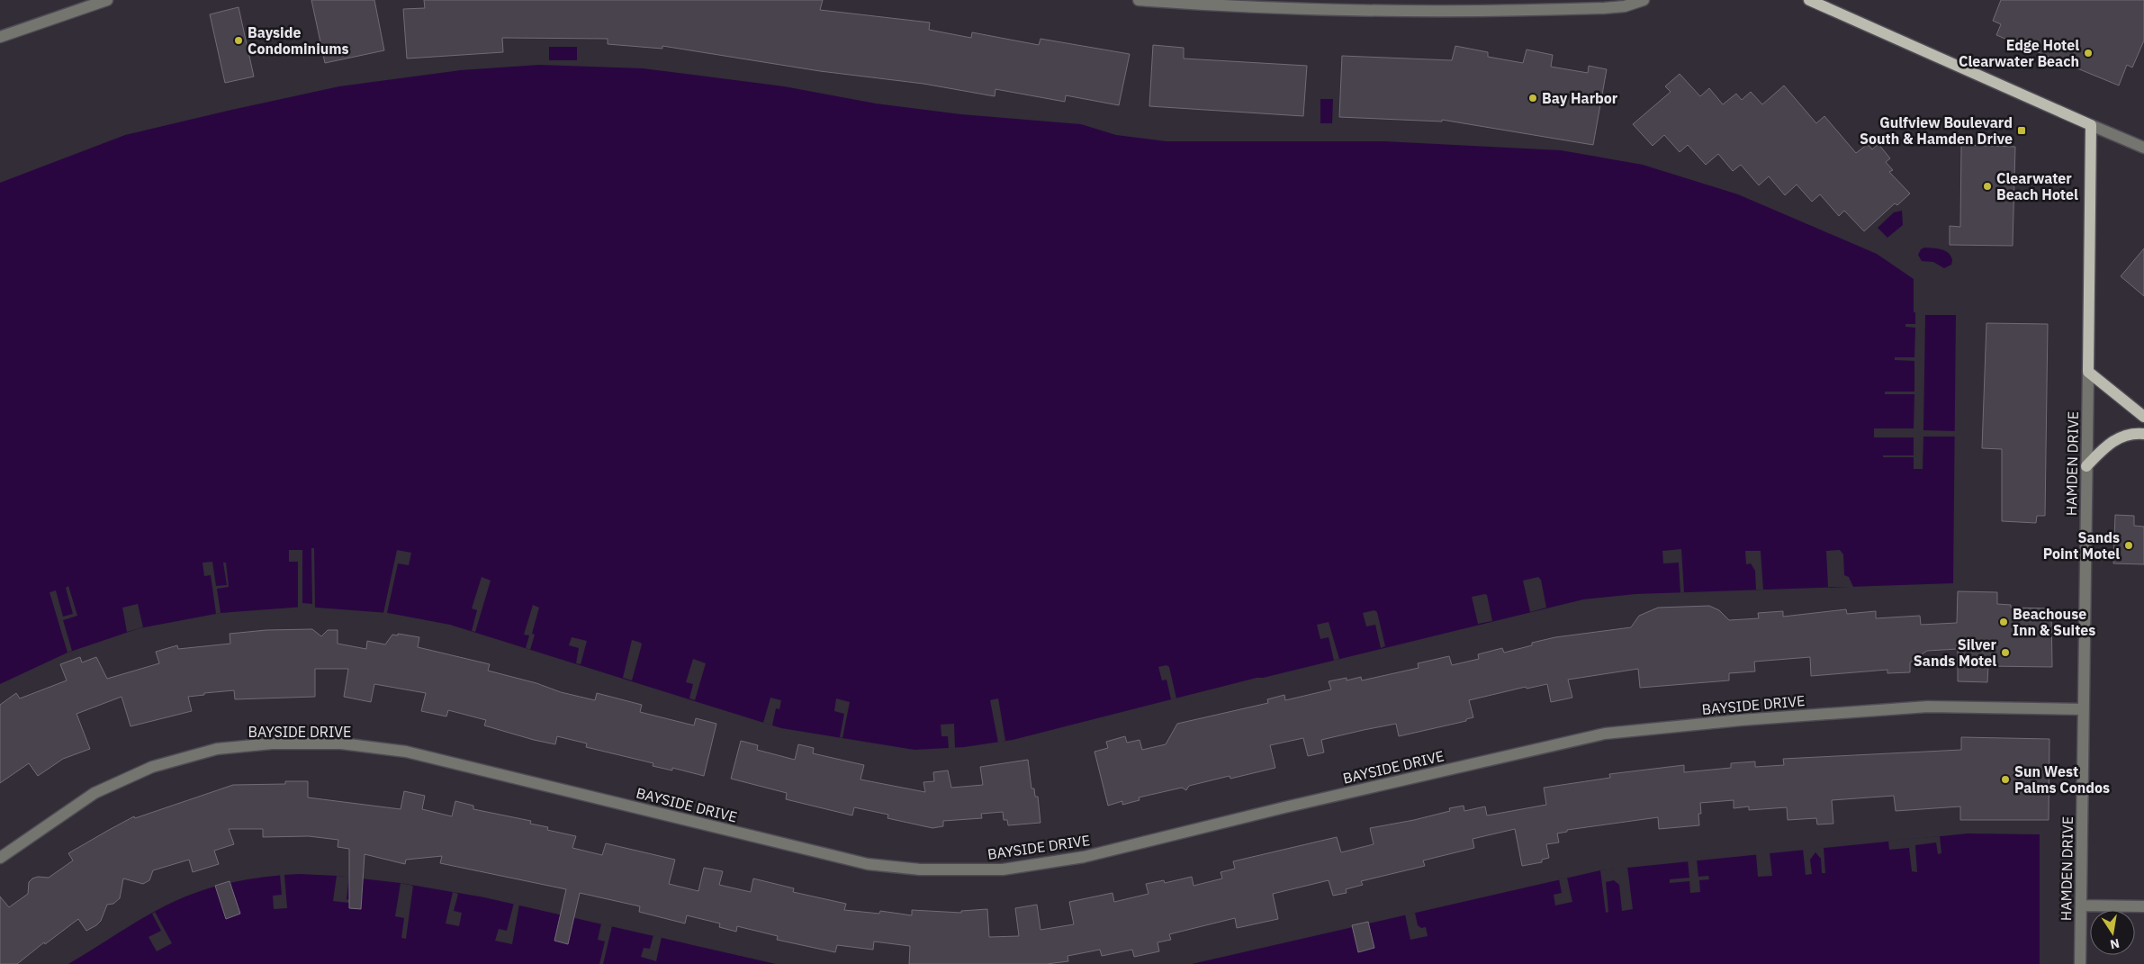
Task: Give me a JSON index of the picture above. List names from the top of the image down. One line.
{"streets":{"main road":["HAMDEN DRIVE"],"street":["BAYSIDE DRIVE"]},"crossings":[["HAMDEN DRIVE","BAYSIDE DRIVE"]],"places":{"other":["Bayside Condominiums","Edge Hotel Clearwater Beach","Bay Harbor","Clearwater Beach Hotel","Sands Point Motel","Beachouse Inn & Suites","Silver Sands Motel","Sun West Palms Condos"],"transit":["Gulfview Boulevard South & Hamden Drive"]},"north":"bottom"}
